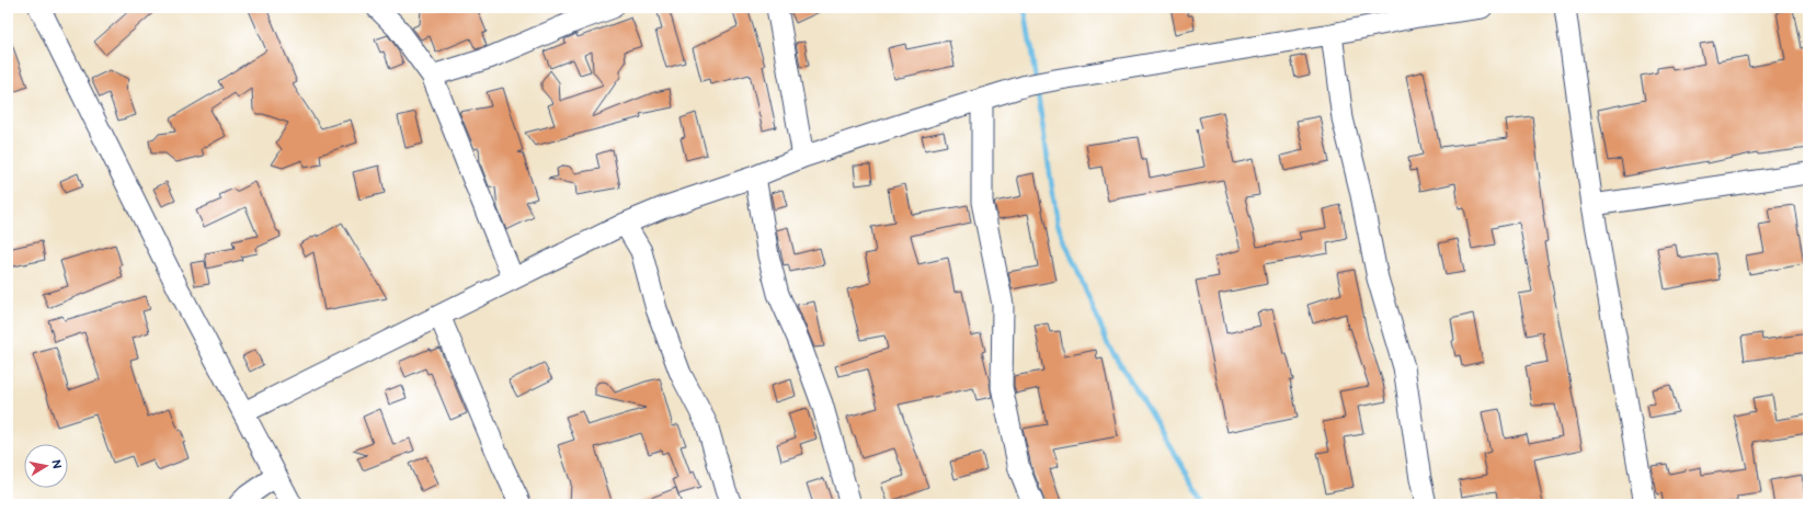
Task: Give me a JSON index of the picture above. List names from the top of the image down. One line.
{"north":"right"}
